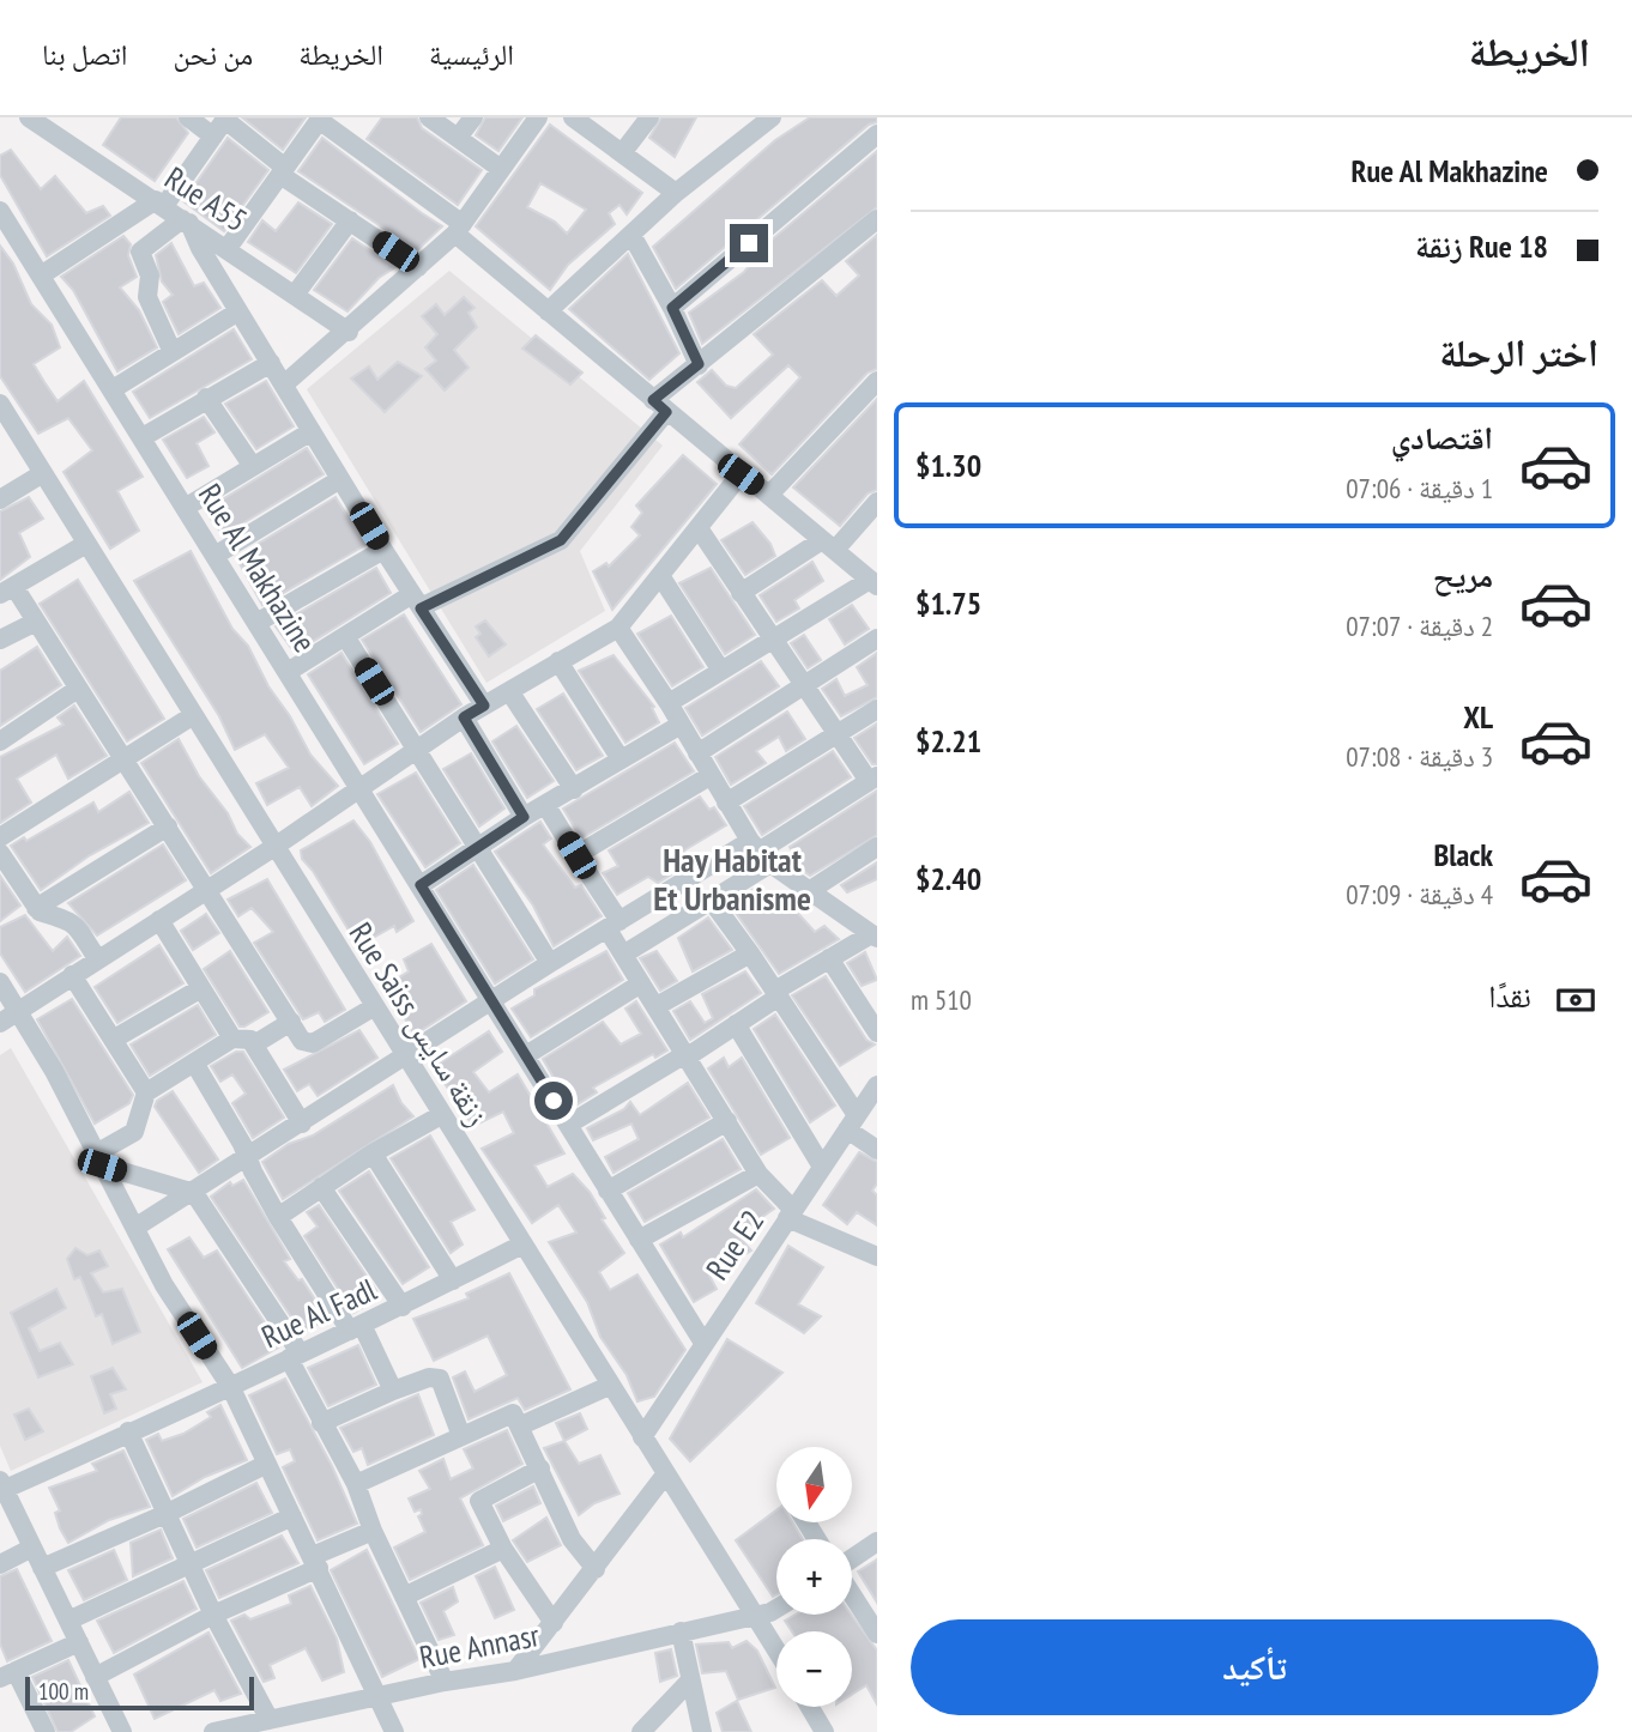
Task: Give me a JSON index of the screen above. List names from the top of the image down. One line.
{"streets":{"street":["Rue A55","Rue Al Makhazine","Rue Saiss زنقة سايس","Rue E2","Rue Al Fadl","Rue Annasr"]},"crossings":[["Rue Al Makhazine","Rue E2"],["Rue Saiss زنقة سايس","Rue E2"],["Rue Saiss زنقة سايس","Rue Al Fadl"],["Rue Saiss زنقة سايس","Rue Annasr"]],"districts":["Hay Habitat Et Urbanisme"],"scale_bar":"100 m","north":"bottom","page":{"header":"الخريطة","nav":["الرئيسية","الخريطة","من نحن","اتصل بنا"],"banner":["Rue Al Makhazine","Rue 18 زنقة"],"heading":"اختر الرحلة","list":[{"name":"اقتصادي","note":"1 دقيقة · 07:06","value":"$1.30"},{"name":"مريح","note":"2 دقيقة · 07:07","value":"$1.75"},{"name":"XL","note":"3 دقيقة · 07:08","value":"$2.21"},{"name":"Black","note":"4 دقيقة · 07:09","value":"$2.40"}],"pay":["نقدًا","510 m"],"map_buttons":["+","−"],"buttons":"تأكيد","scale":"100 m"}}
